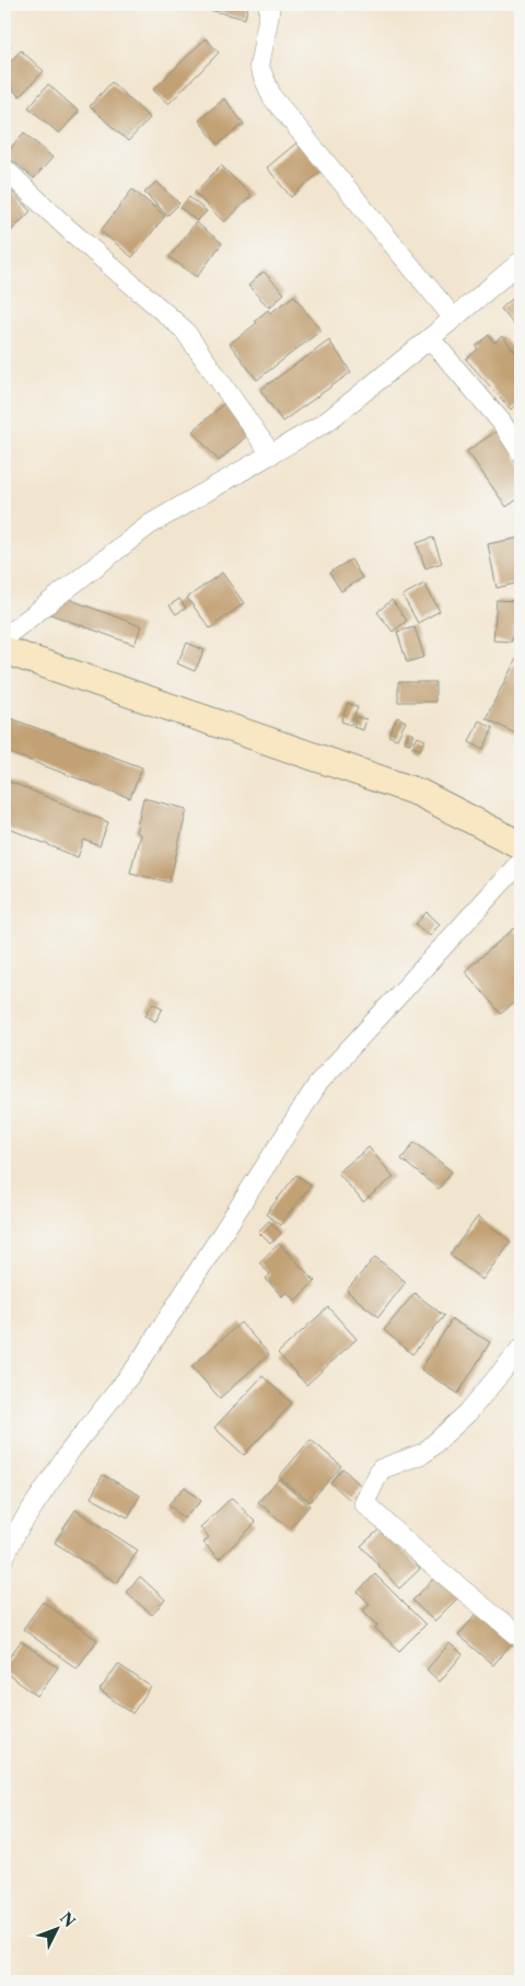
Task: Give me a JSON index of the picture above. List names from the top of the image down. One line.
{"north":"top right"}
